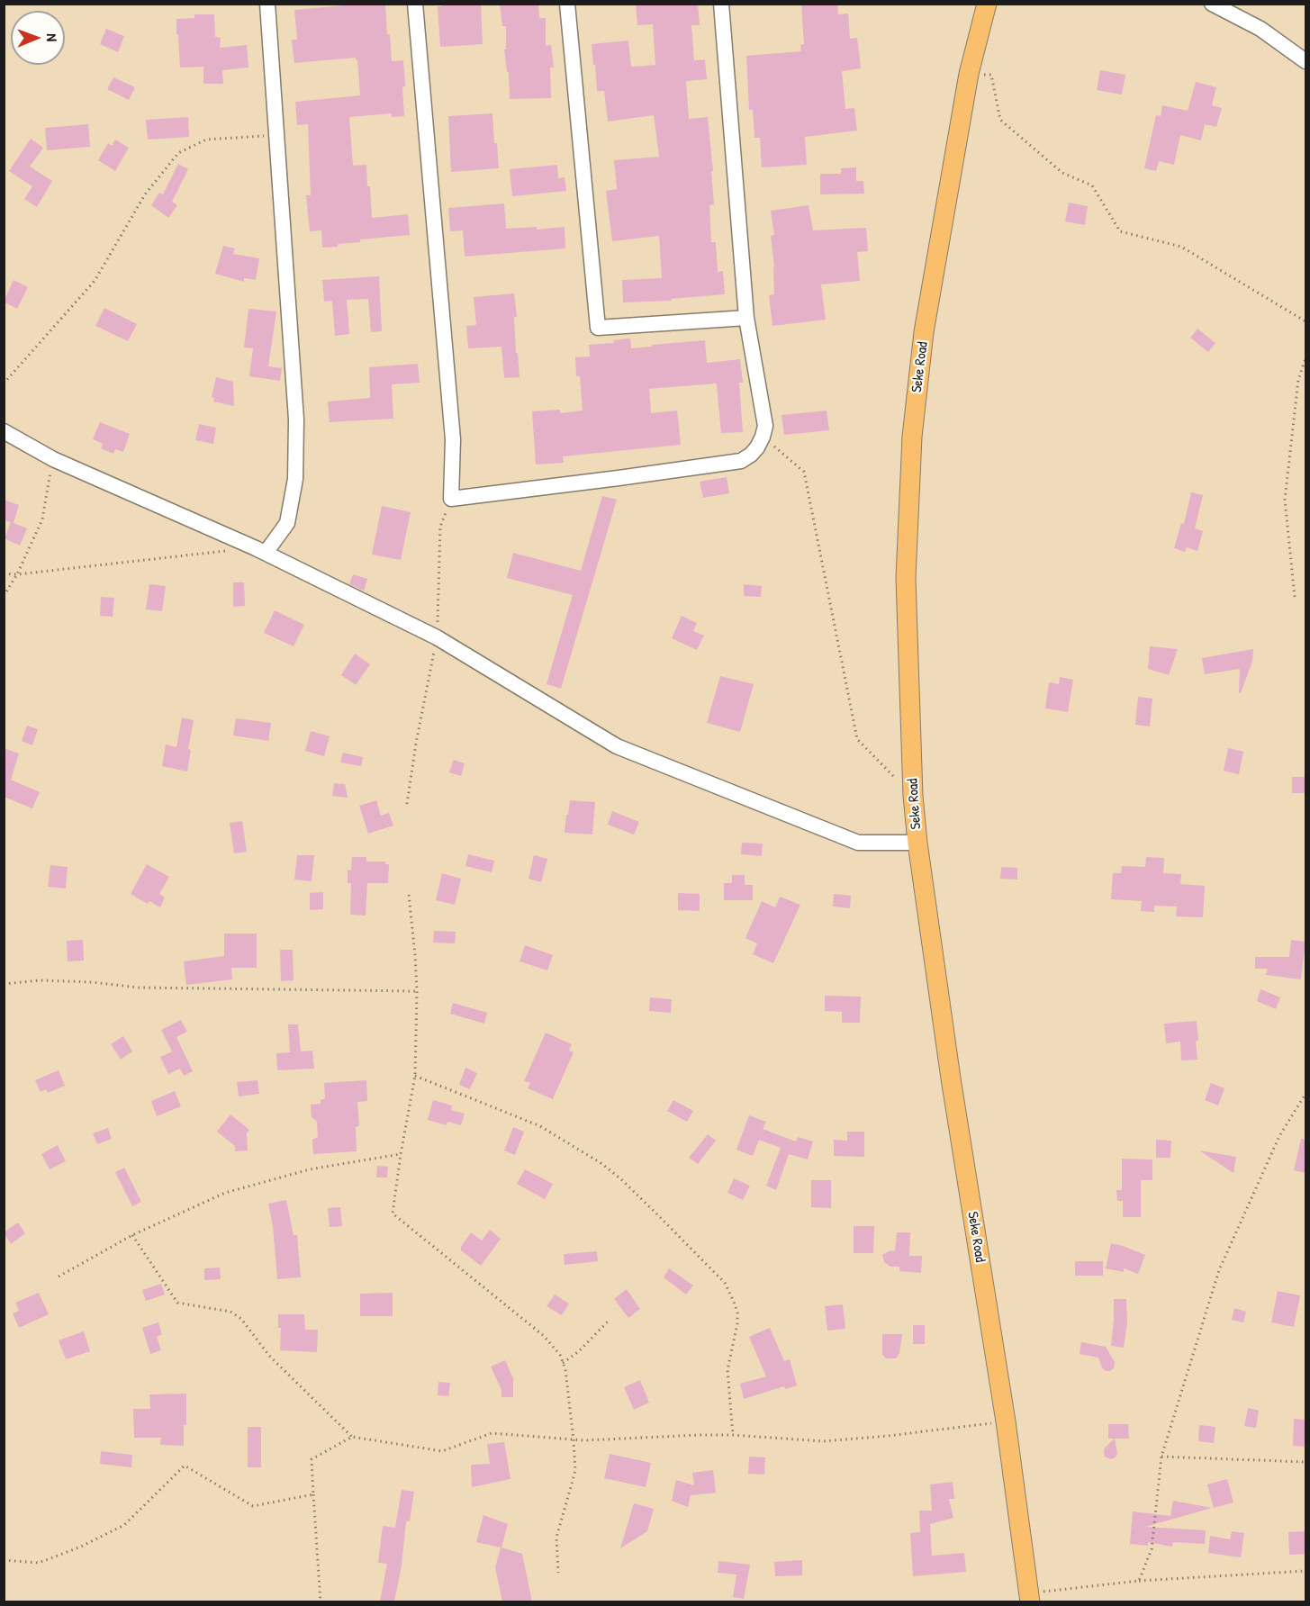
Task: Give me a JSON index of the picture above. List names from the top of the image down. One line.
{"streets":{"main road":["Seke Road"]},"north":"right"}
